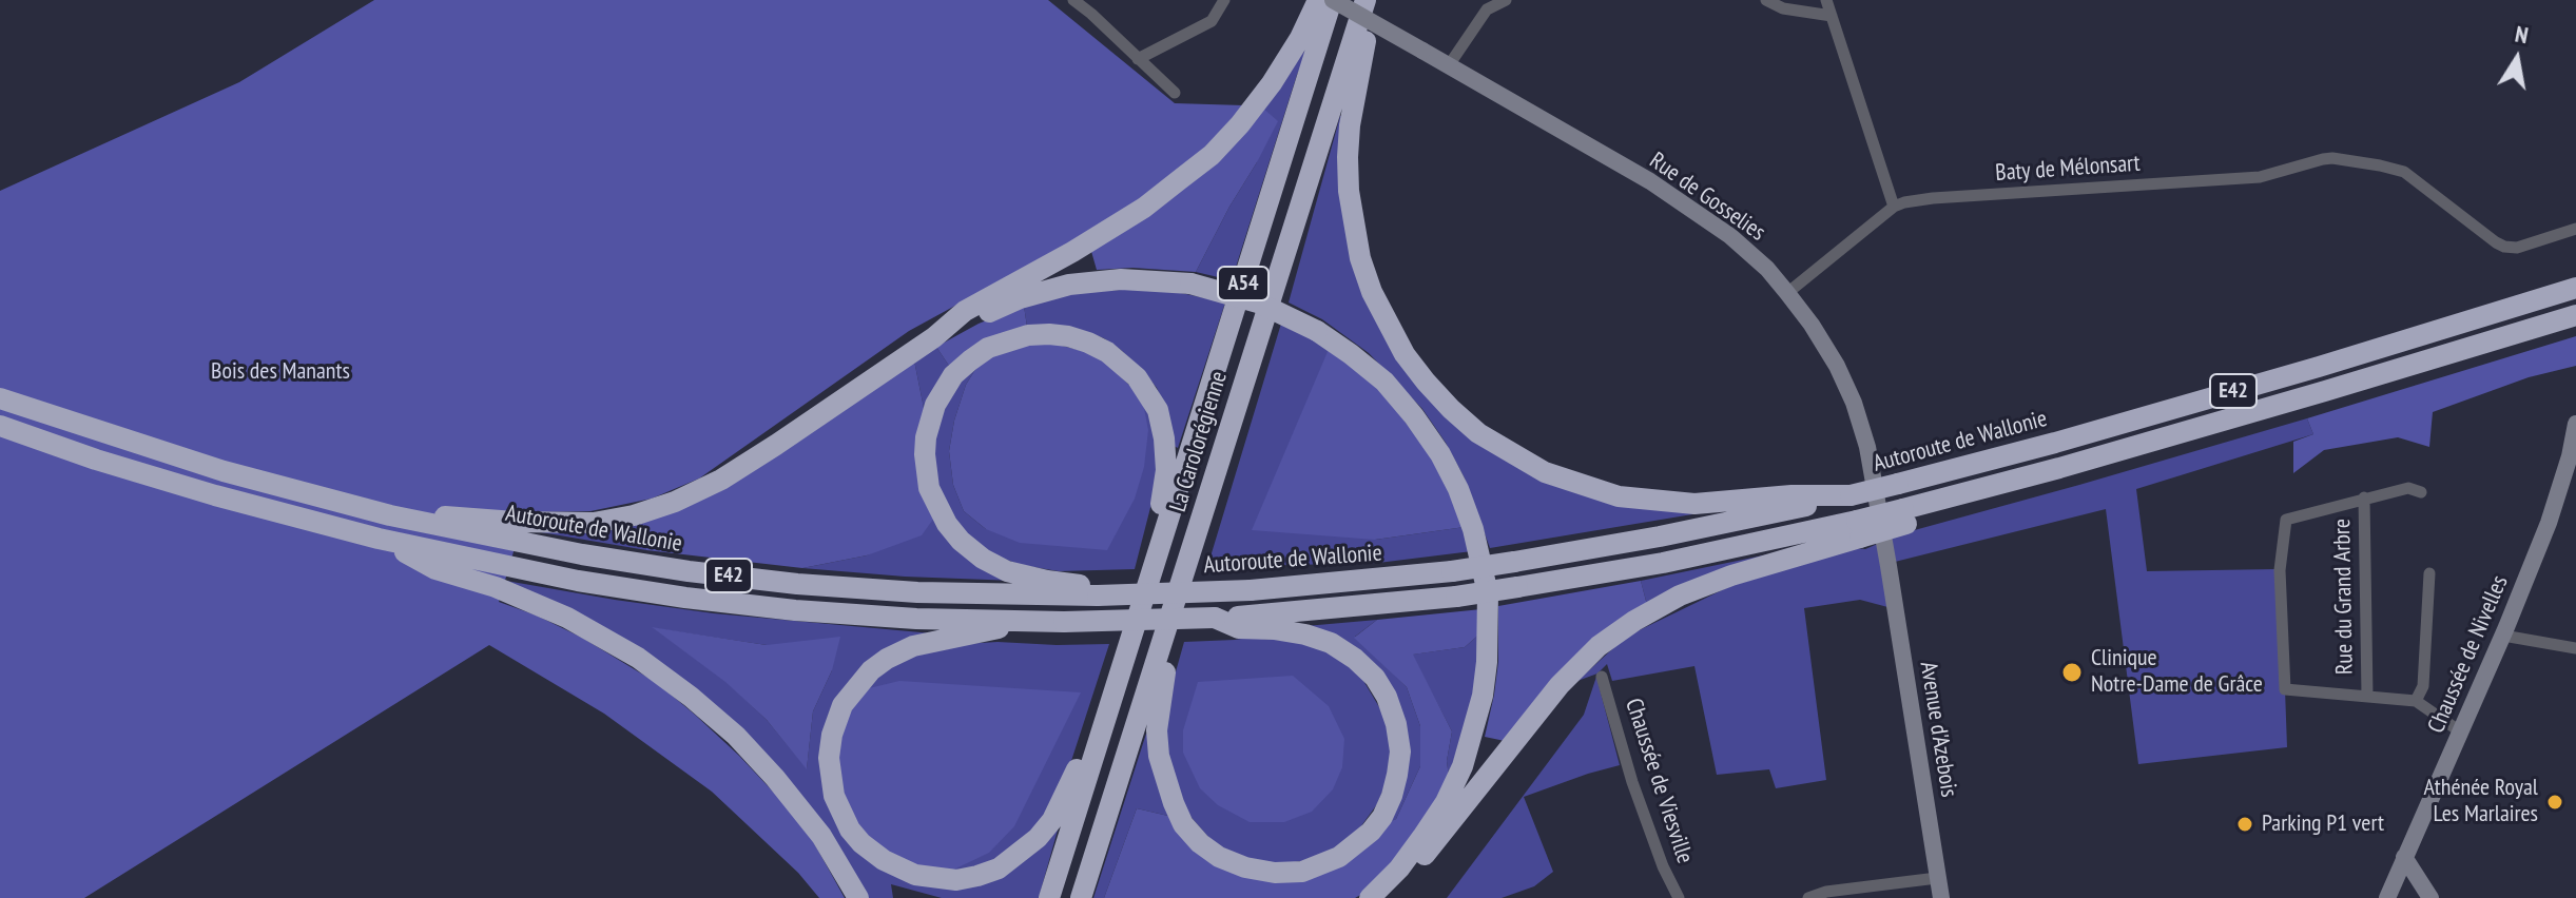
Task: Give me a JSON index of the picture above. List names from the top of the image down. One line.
{"streets":{"highway":["A54","E42","La Carolorégienne","Autoroute de Wallonie"],"street":["Baty de Mélonsart","Rue de Gosselies","Rue du Grand Arbre","Chaussée de Nivelles","Avenue d'Azebois","Chaussée de Viesville"]},"crossings":[["Baty de Mélonsart","Rue de Gosselies"],["Rue de Gosselies","La Carolorégienne"],["Rue de Gosselies","Avenue d'Azebois"]],"parks":["Bois des Manants"],"places":["Clinique Notre-Dame de Grâce","Athénée Royal Les Marlaires","Parking P1 vert"],"north":"top"}
